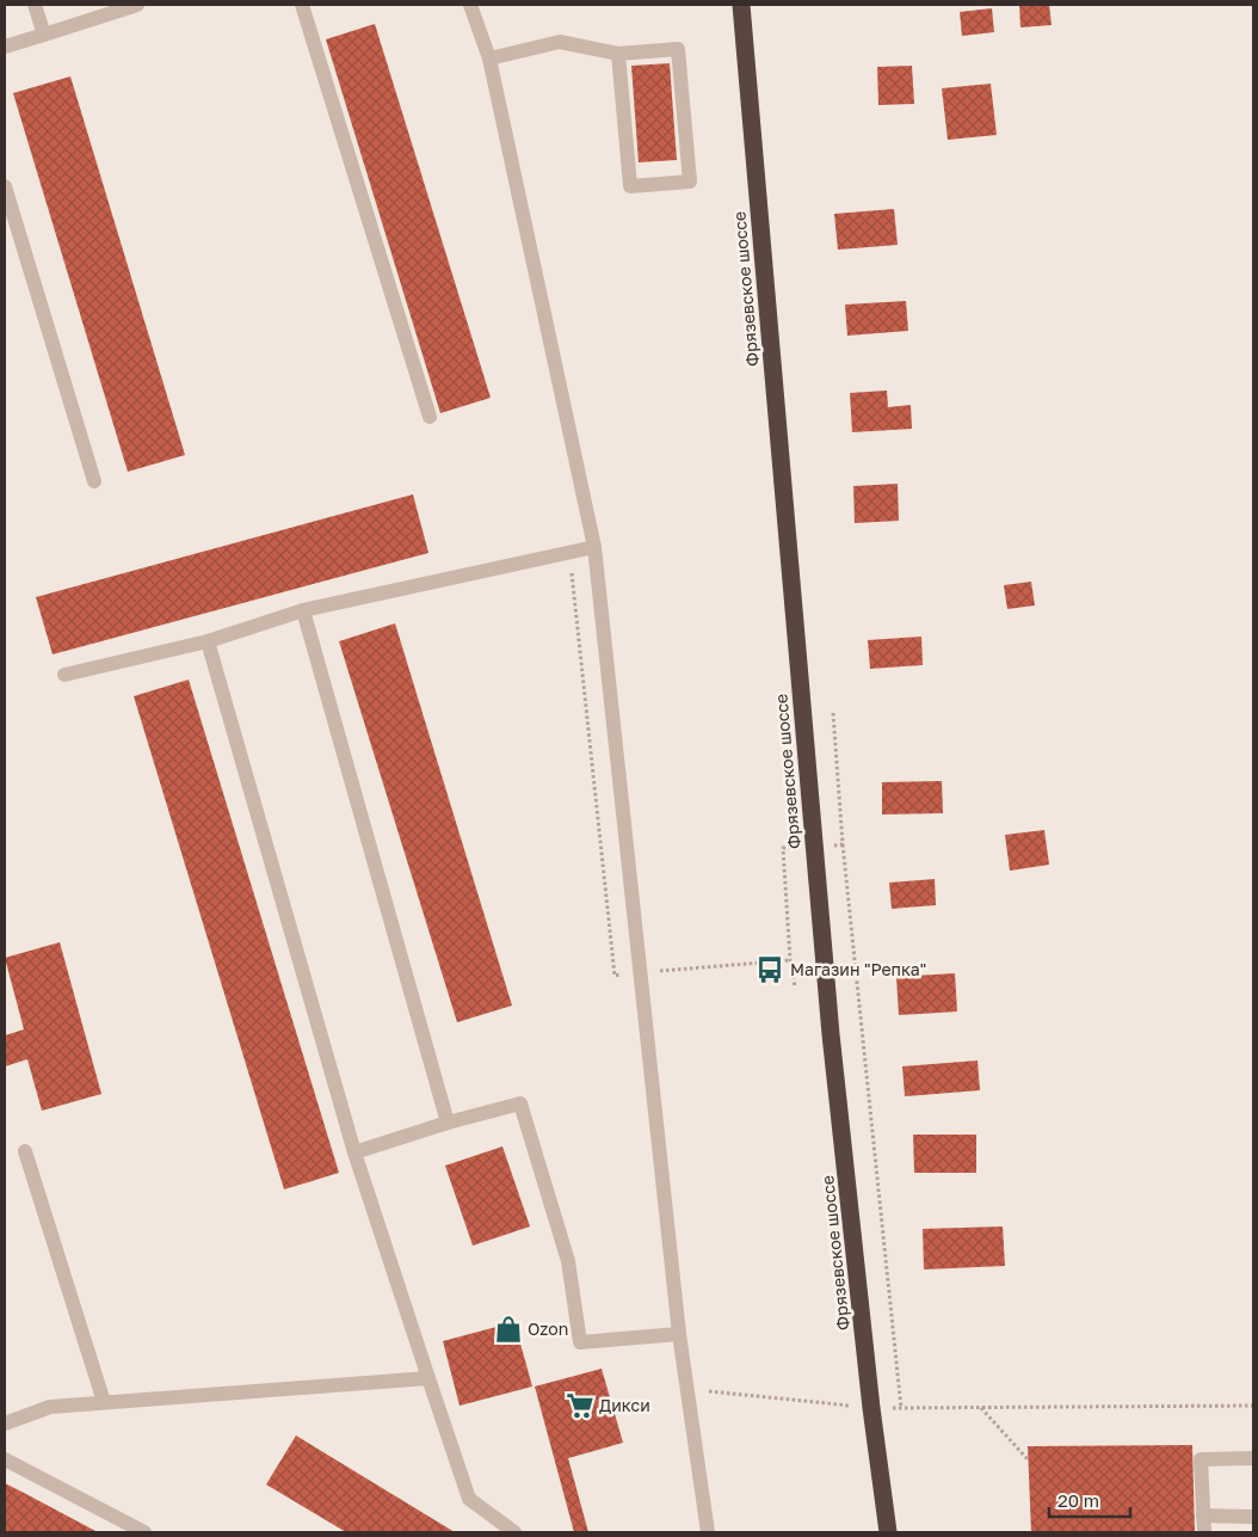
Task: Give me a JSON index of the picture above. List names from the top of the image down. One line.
{"streets":{"highway":["Фрязевское шоссе"]},"places":{"bus stop":["Магазин \"Репка\""],"shop":["Ozon"],"supermarket":["Дикси"]},"scale_bar":"20 m"}
